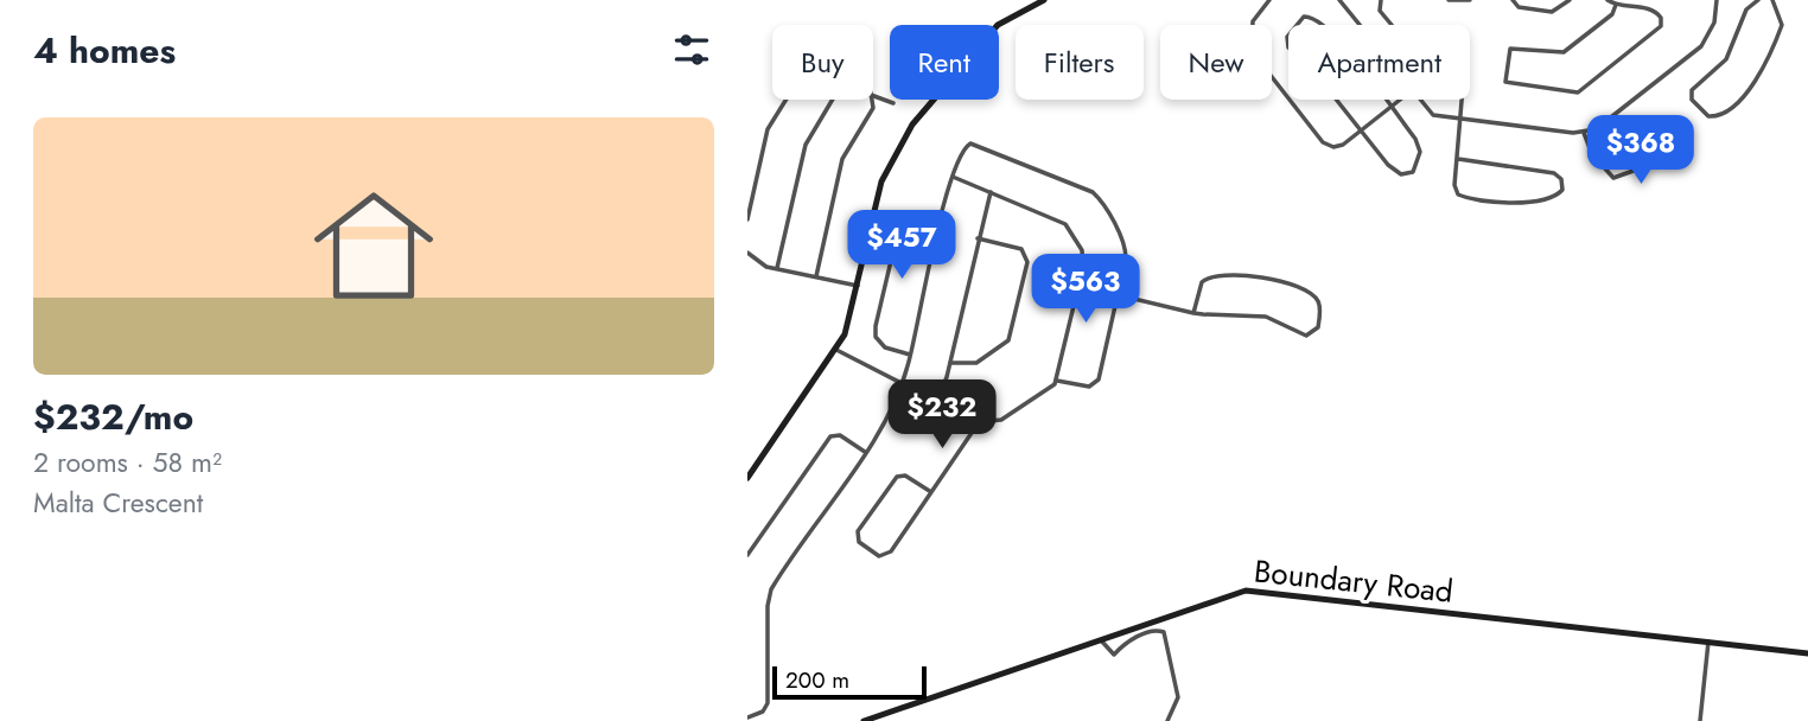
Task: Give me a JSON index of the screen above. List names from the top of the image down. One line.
{"streets":{"street":["Boundary Road"]},"scale_bar":"200 m","page":{"heading":"4 homes","chip":["Buy","Rent","Filters","New","Apartment"],"list":[{"name":"$232/mo","note":"2 rooms · 58 m² · Malta Crescent"}],"price":["$368","$457","$563","$232"],"scale":"200 m"}}
